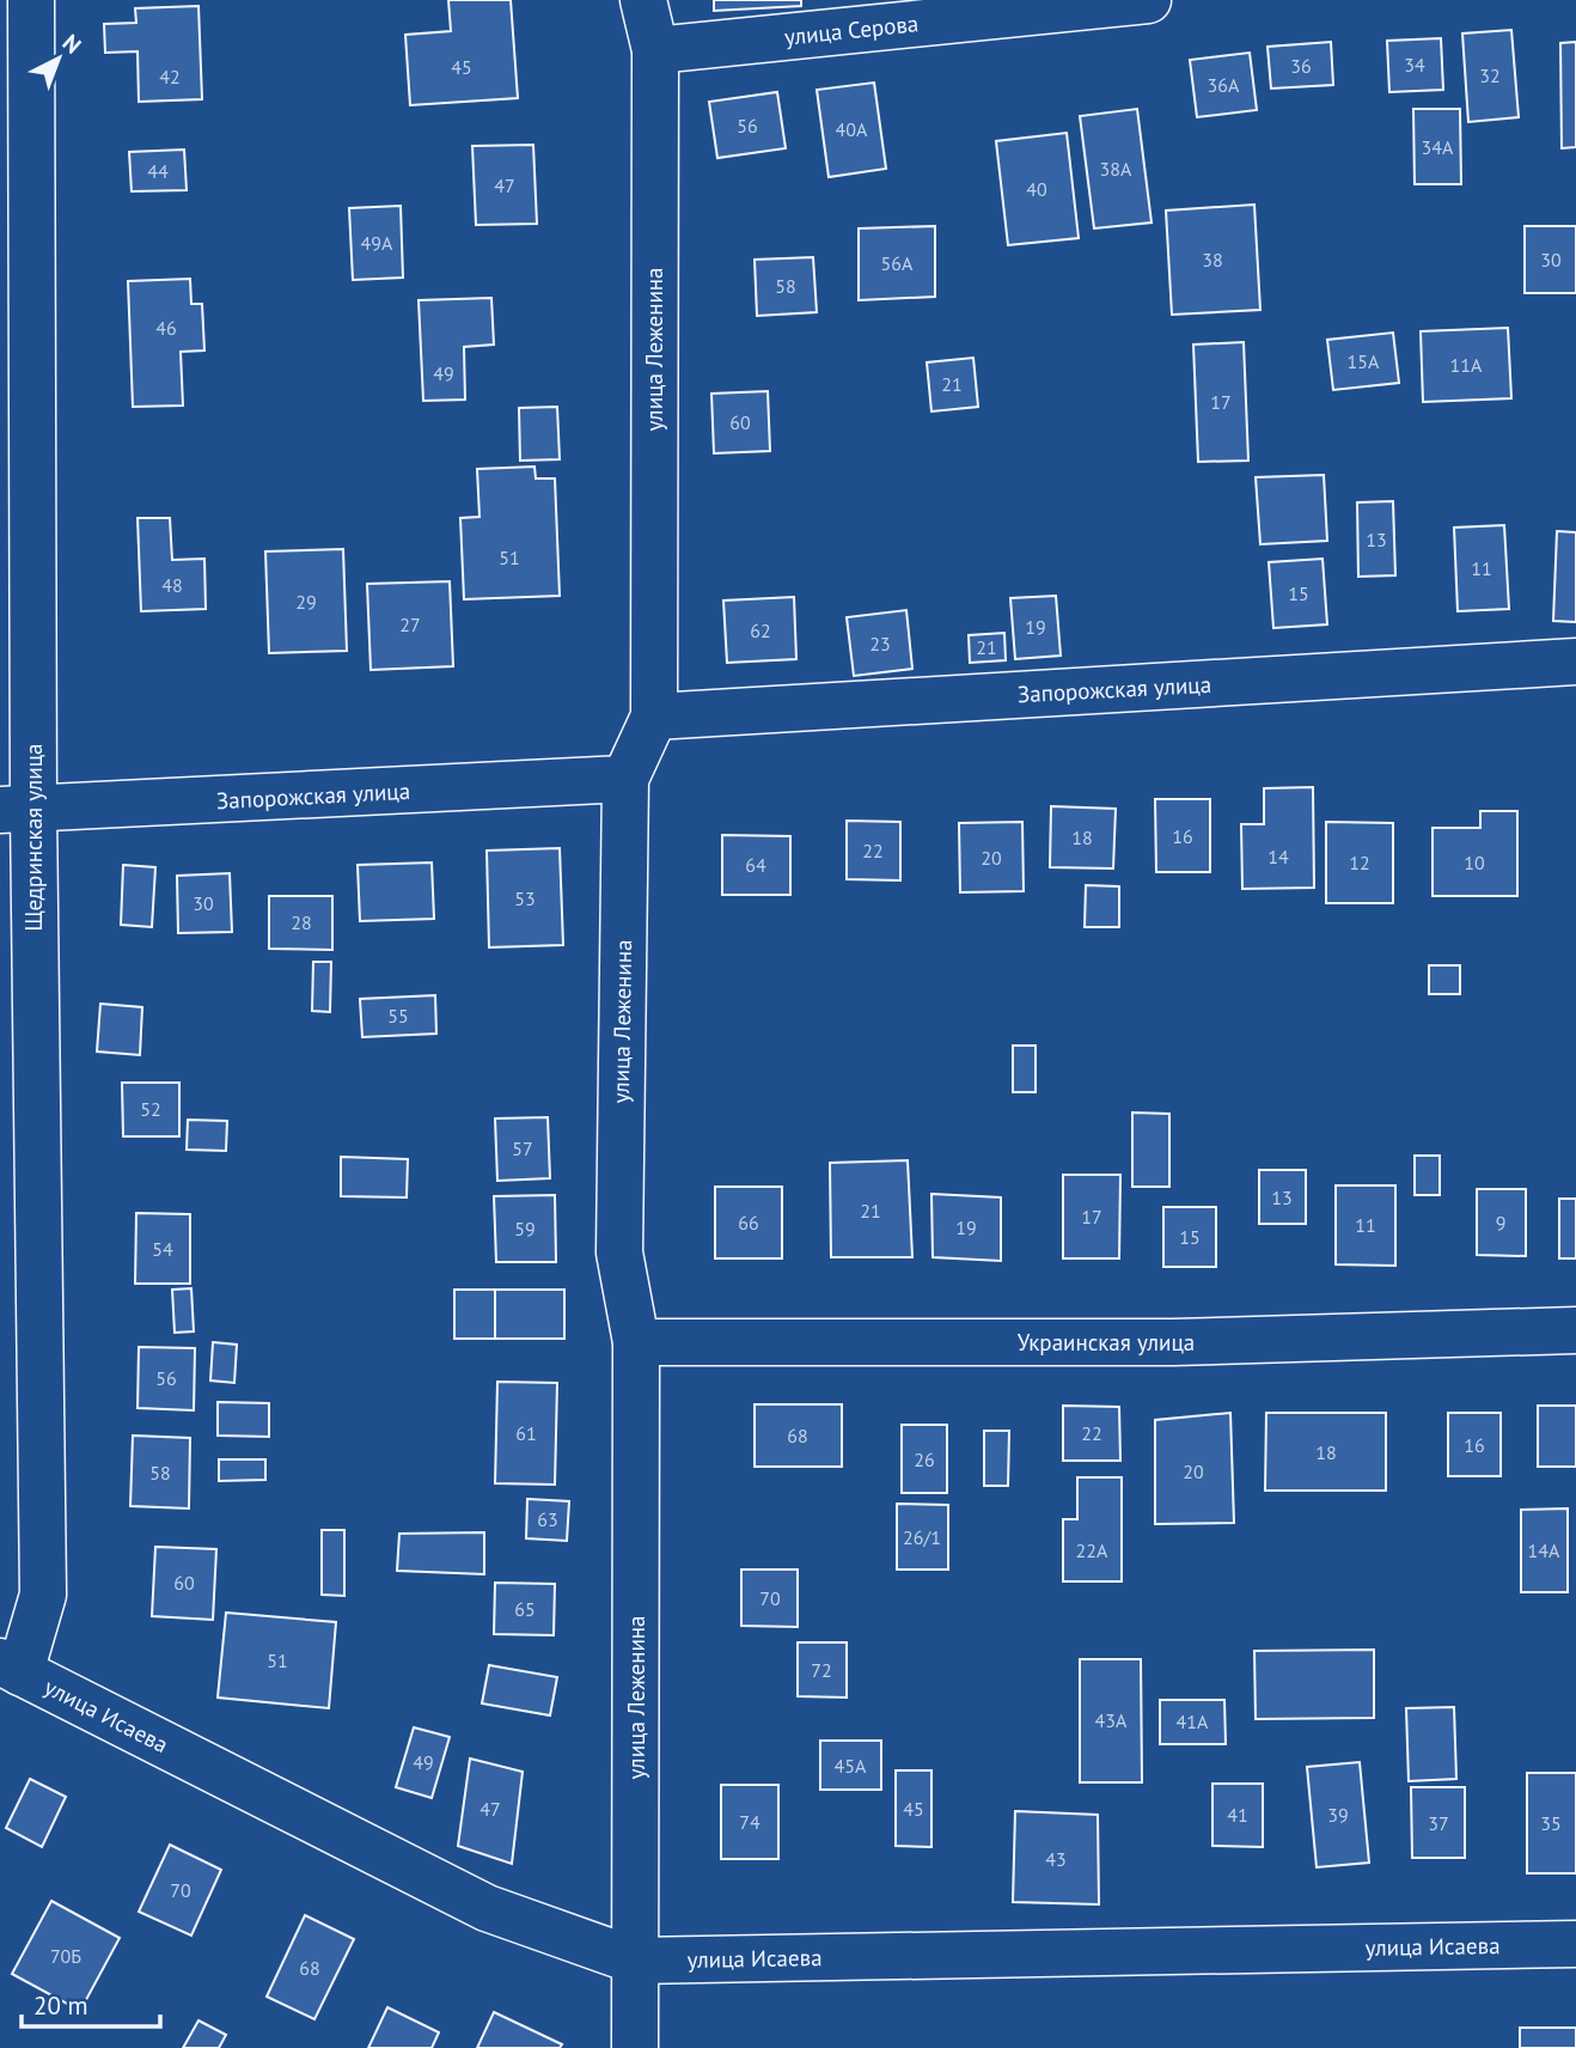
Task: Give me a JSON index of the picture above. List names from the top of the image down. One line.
{"streets":{"street":["улица Серова","улица Леженина","Запорожская улица","Щедринская улица","Украинская улица","улица Исаева"]},"crossings":[["улица Серова","улица Леженина"],["улица Леженина","Запорожская улица"],["улица Леженина","Украинская улица"],["улица Леженина","улица Исаева"],["Запорожская улица","Щедринская улица"],["Щедринская улица","улица Исаева"]],"house_numbers":["34","36","45","32","42","36А","56","40А","34А","38А","44","47","40","49А","38","30","56А","58","46","15А","11А","49","21","17","60","13","51","11","48","15","29","27","19","62","23","21","16","18","22","14","20","12","10","64","53","30","28","55","52","57","13","21","17","66","9","11","19","59","15","54","56","61","22","68","16","18","26","20","58","63","26/1","22А","14А","60","70","65","51","72","43А","41А","49","45А","47","45","41","39","74","37","35","43","70","70Б","68"],"scale_bar":"20 m","north":"top right"}
